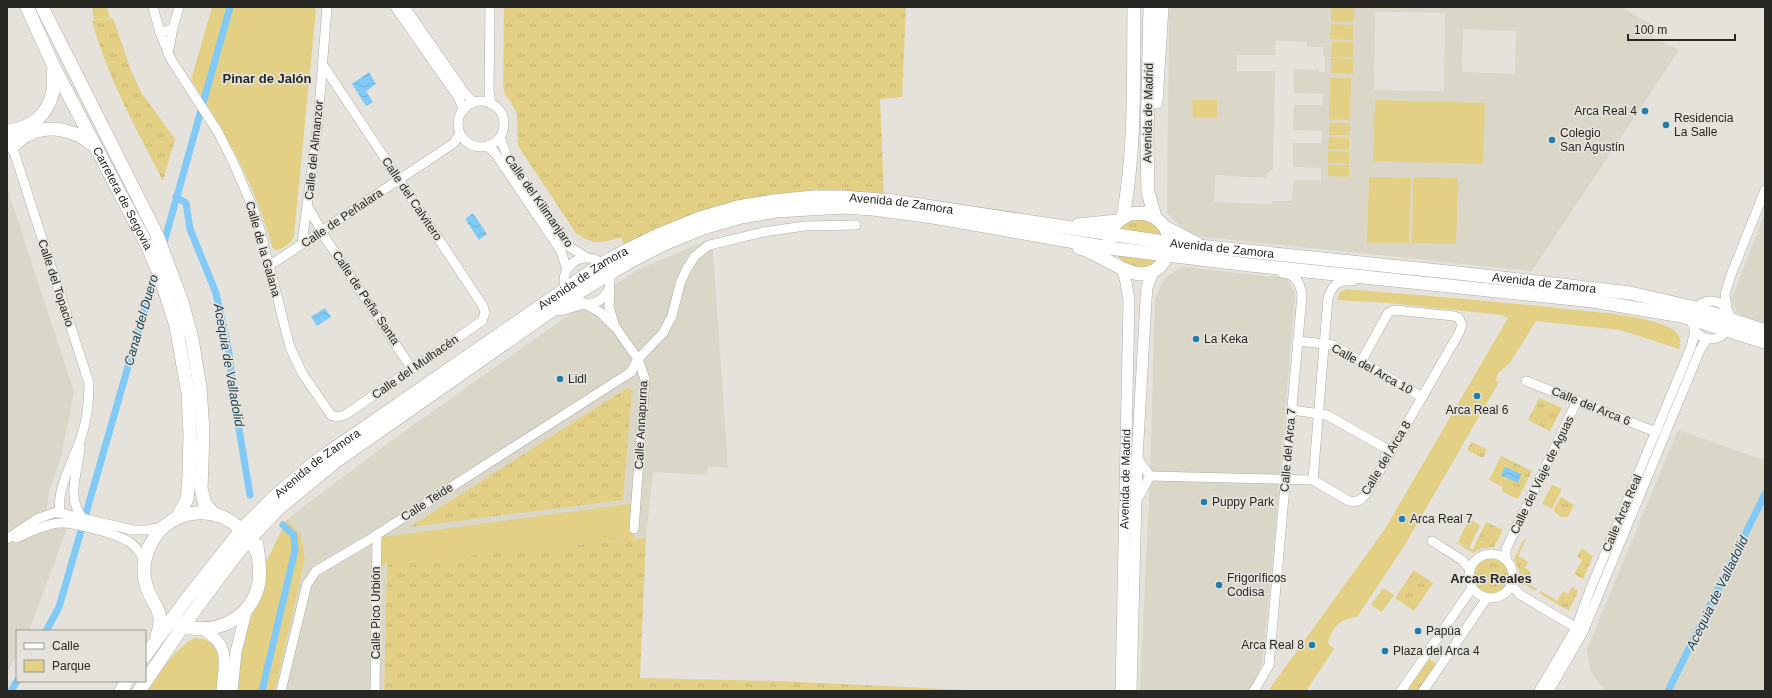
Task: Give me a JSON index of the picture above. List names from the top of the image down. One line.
{"streets":{"highway":["Avenida de Madrid","Carretera de Segovia","Avenida de Zamora"],"street":["Calle del Almanzor","Calle del Calvitero","Calle del Kilimanjaro","Calle de Peñalara","Calle de la Galana","Calle del Topacio","Calle de Peña Santa","Calle del Mulhacén","Calle del Arca 10","Calle del Arca 6","Calle Annapurna","Calle del Arca 7","Calle del Arca 8","Calle del Viaje de Aguas","Calle Teide","Calle Arca Real","Calle Pico Urbión"]},"crossings":[["Avenida de Madrid","Avenida de Zamora"],["Avenida de Madrid","Calle del Arca 8"],["Calle del Almanzor","Calle del Calvitero"],["Calle del Almanzor","Calle de Peñalara"],["Calle del Almanzor","Calle de Peña Santa"],["Calle del Calvitero","Calle de Peñalara"],["Calle del Calvitero","Calle del Mulhacén"],["Calle del Kilimanjaro","Avenida de Zamora"],["Calle del Kilimanjaro","Calle de Peñalara"],["Calle del Kilimanjaro","Calle Annapurna"],["Avenida de Zamora","Calle Annapurna"],["Avenida de Zamora","Calle del Arca 7"],["Avenida de Zamora","Calle Arca Real"],["Calle de Peñalara","Calle de la Galana"],["Calle de Peñalara","Calle de Peña Santa"],["Calle de la Galana","Calle del Mulhacén"],["Calle de Peña Santa","Calle del Mulhacén"],["Calle del Arca 10","Calle del Arca 7"],["Calle del Arca 10","Calle del Arca 8"],["Calle del Arca 6","Calle del Viaje de Aguas"],["Calle del Arca 6","Calle Arca Real"],["Calle Annapurna","Calle Teide"],["Calle del Arca 7","Calle del Arca 8"],["Calle Teide","Calle Pico Urbión"]],"districts":["Pinar de Jalón","Arcas Reales"],"water":["Canal del Duero","Acequia de Valladolid"],"places":["Arca Real 4","Residencia La Salle","Colegio San Agustín","La Keka","Lidl","Arca Real 6","Puppy Park","Arca Real 7","Frigoríficos Codisa","Papúa","Arca Real 8","Plaza del Arca 4"],"legend":["Calle","Parque"],"scale_bar":"100 m"}
